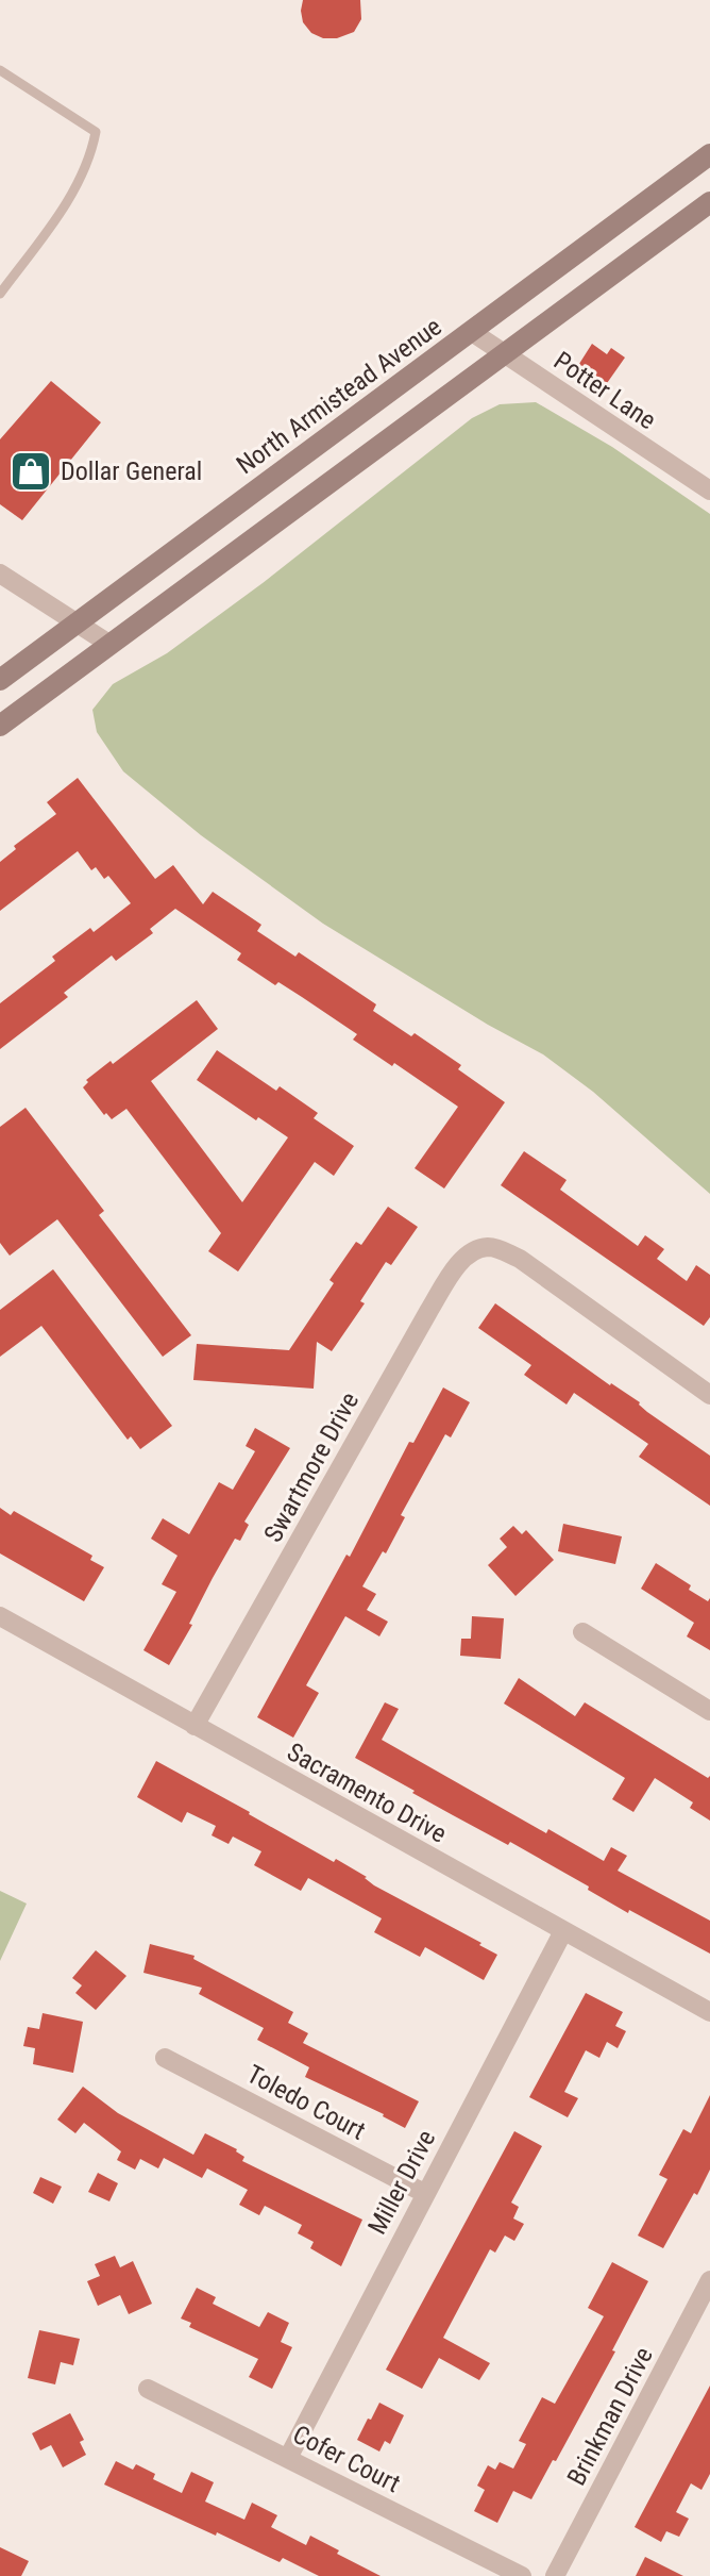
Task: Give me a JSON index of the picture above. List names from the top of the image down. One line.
{"streets":{"main road":["North Armistead Avenue"],"street":["Potter Lane","Swartmore Drive","Sacramento Drive","Toledo Court","Miller Drive","Brinkman Drive","Cofer Court"]},"crossings":[["Potter Lane","North Armistead Avenue"],["Swartmore Drive","Sacramento Drive"],["Sacramento Drive","Miller Drive"],["Toledo Court","Miller Drive"],["Miller Drive","Cofer Court"]],"places":{"shop":["Dollar General"]}}
